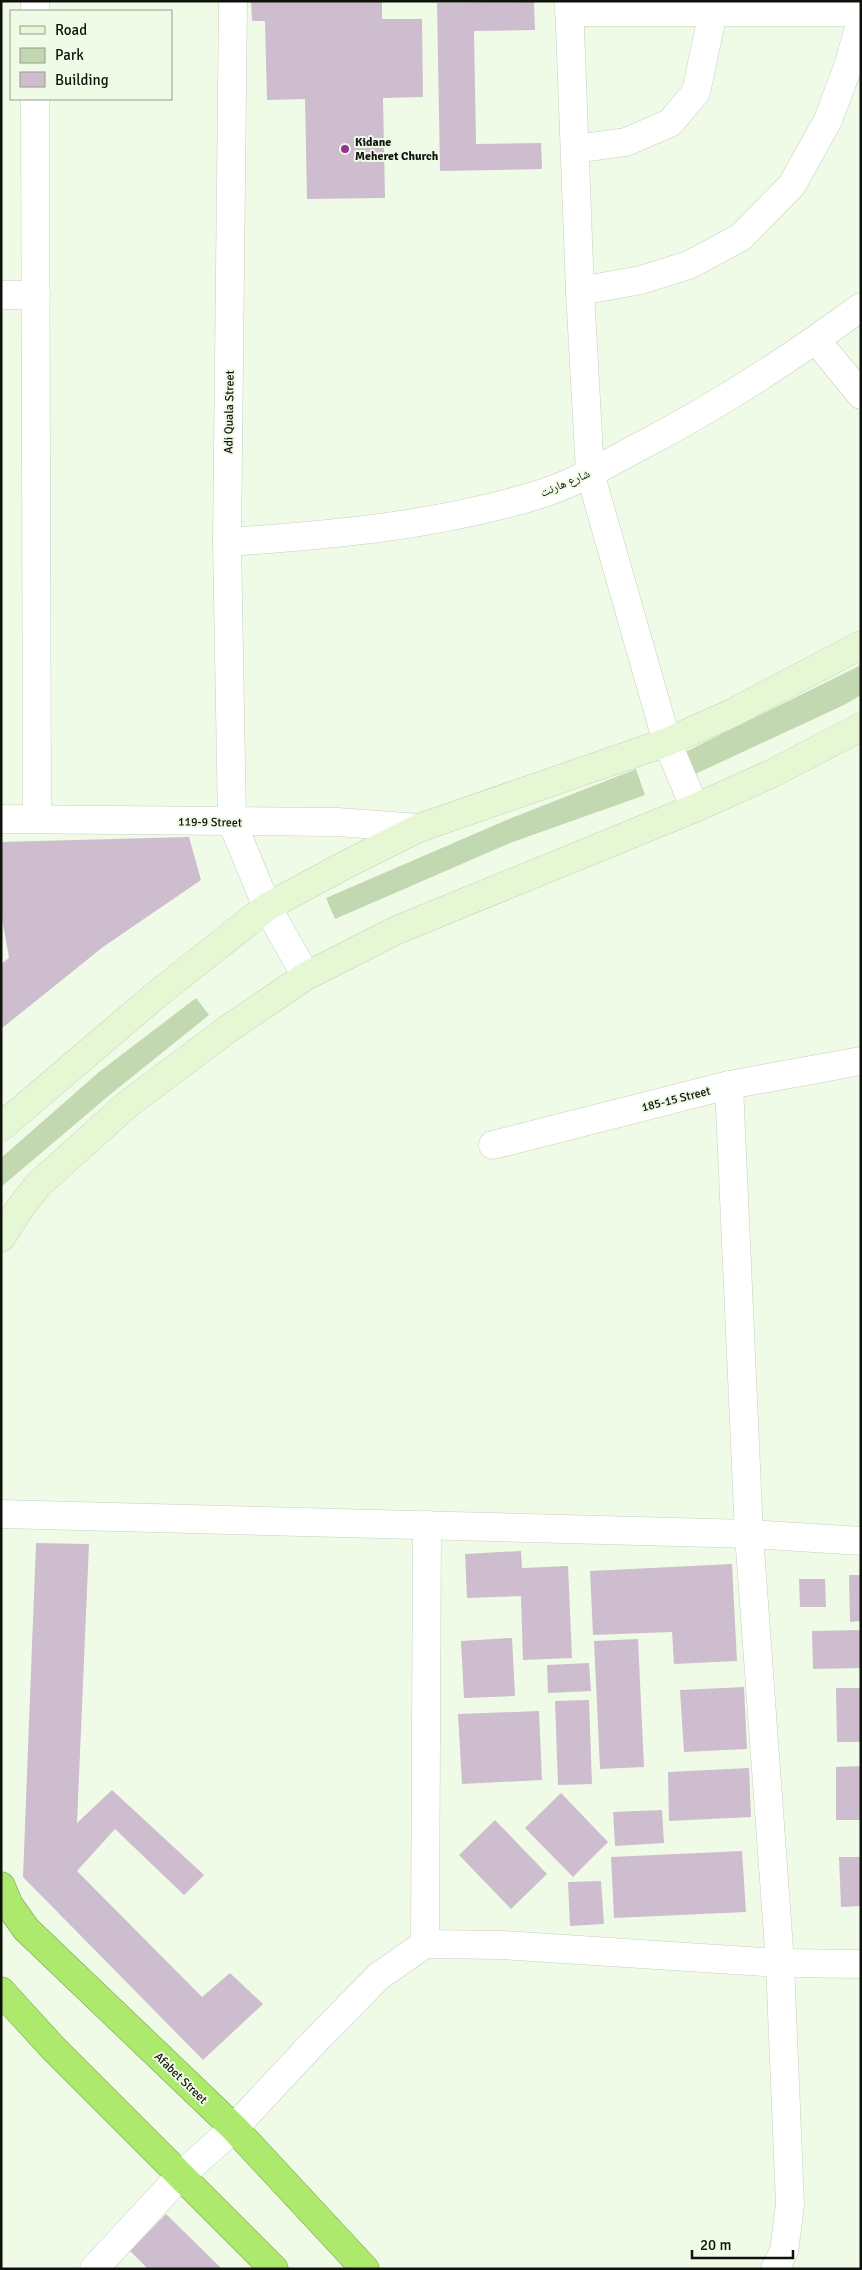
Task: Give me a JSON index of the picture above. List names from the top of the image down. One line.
{"streets":{"highway":["Afabet Street"],"street":["Adi Quala Street","شارع هارنت","119-9 Street","185-15 Street"]},"crossings":[["Adi Quala Street","شارع هارنت"],["Adi Quala Street","119-9 Street"]],"places":["Kidane Meheret Church"],"legend":["Road","Park","Building"],"scale_bar":"20 m"}
